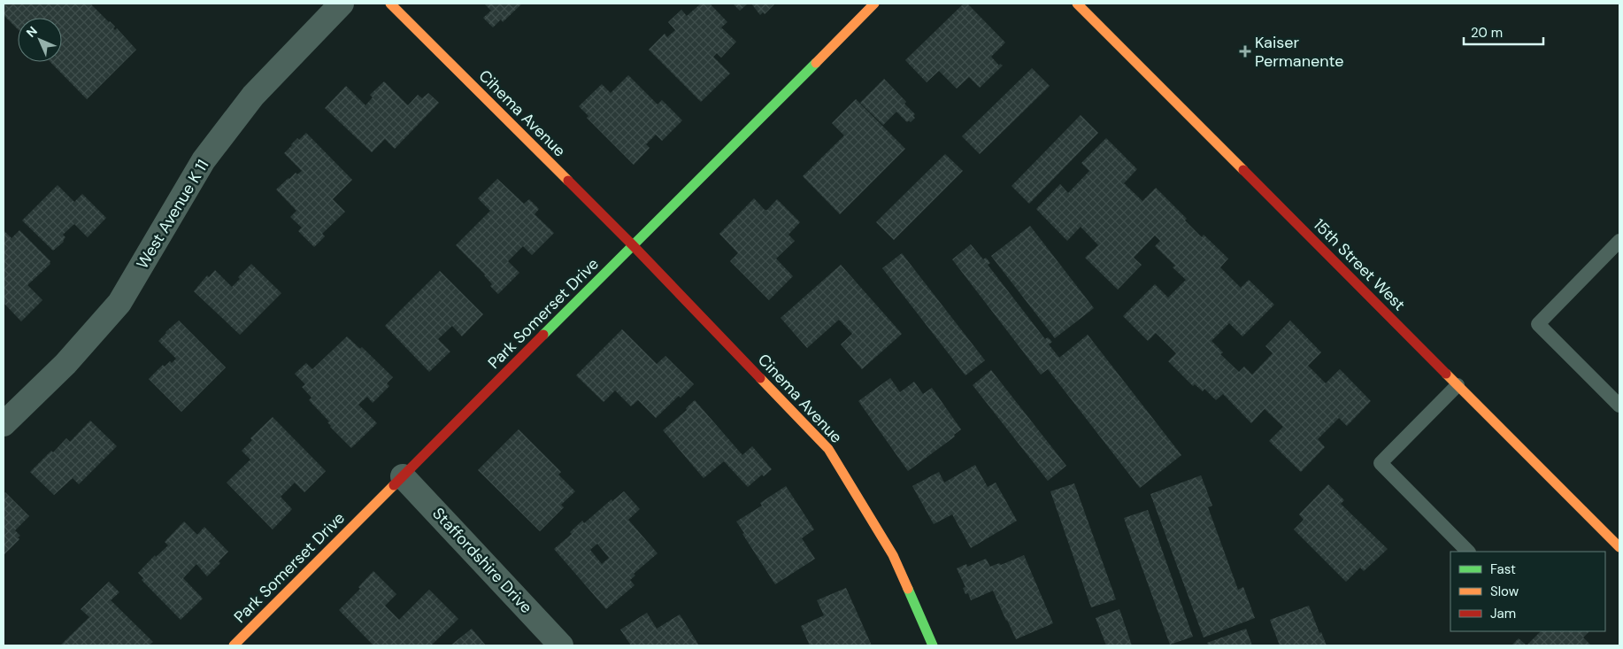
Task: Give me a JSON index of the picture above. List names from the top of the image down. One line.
{"streets":{"street":["Cihema Avenue","West Avenue K 11","15th Street West","Park Somerset Drive","Cinema Avenue","Staffordshire Drive"]},"crossings":[["Cihema Avenue","Park Somerset Drive"],["Cihema Avenue","Cinema Avenue"],["Park Somerset Drive","Cinema Avenue"],["Park Somerset Drive","Staffordshire Drive"]],"places":{"health":["Kaiser Permanente"]},"legend":["Fast","Slow","Jam"],"scale_bar":"20 m","north":"top left"}
